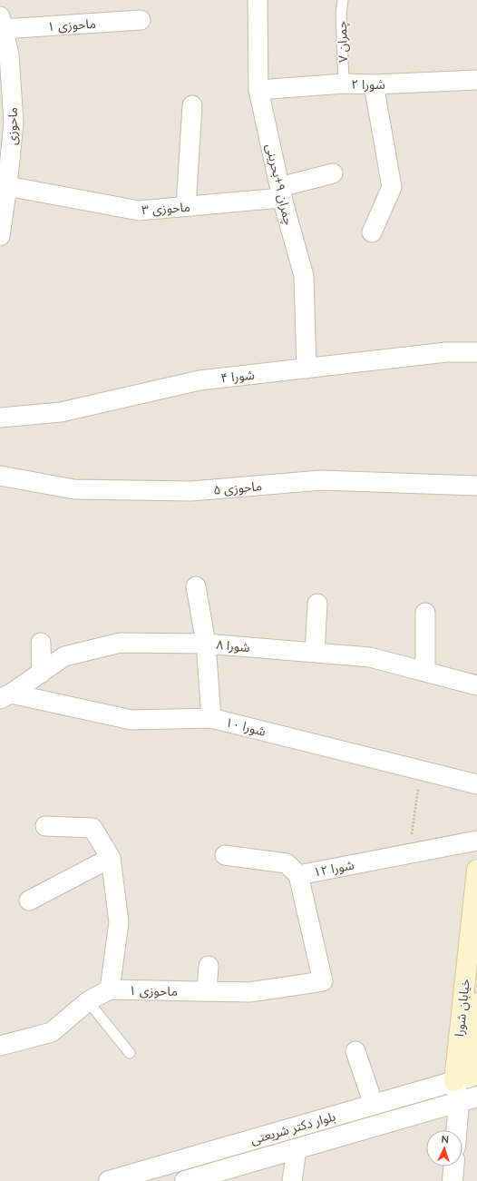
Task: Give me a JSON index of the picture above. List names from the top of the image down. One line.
{"streets":{"main road":["خیابان شورا"],"street":["ماحوزی ۱","شورا ۲","ماحوزی","چمران ۹+بحرینی","ماحوزی ۳","شورا ۴","ماحوزی ۵","شورا ۸","شورا ۱۰","شورا ۱۲","بلوار دکتر شریعتی"],"lane":["چمران ۷"]},"crossings":[["ماحوزی ۱","ماحوزی"],["ماحوزی ۱","شورا ۱۲"],["چمران ۷","شورا ۲"],["شورا ۲","چمران ۹+بحرینی"],["ماحوزی","ماحوزی ۳"],["چمران ۹+بحرینی","ماحوزی ۳"],["چمران ۹+بحرینی","شورا ۴"],["شورا ۸","شورا ۱۰"],["خیابان شورا","بلوار دکتر شریعتی"]],"north":"top"}
